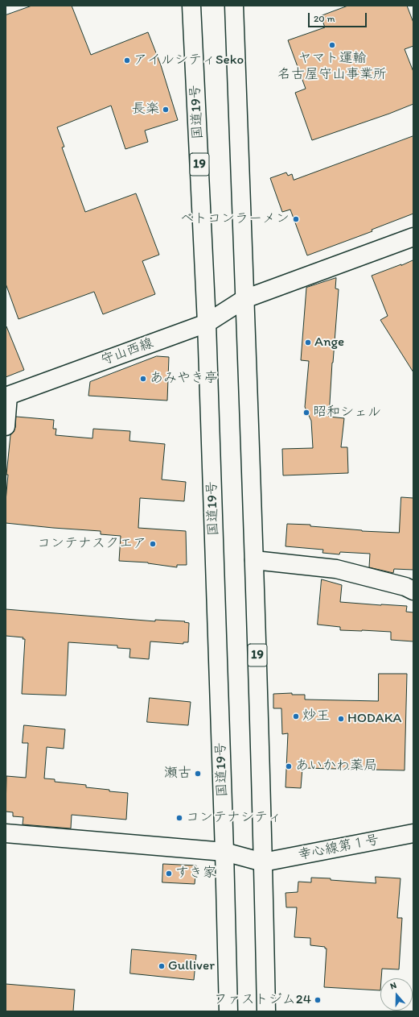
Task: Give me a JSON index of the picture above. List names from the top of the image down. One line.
{"streets":{"main road":["国道19号","19","守山西線","幸心線第１号"]},"crossings":[["国道19号","守山西線"],["19","守山西線"],["19","幸心線第１号"]],"places":["ヤマト運輸 名古屋守山事業所","アイルシティSeko","長楽","ベトコンラーメン","Ange","あみやき亭","昭和シェル","コンテナスクエア","炒王","HODAKA","あいかわ薬局","瀬古","コンテナシティ","すき家","Gulliver","ファストジム24"],"scale_bar":"20 m","north":"top"}
